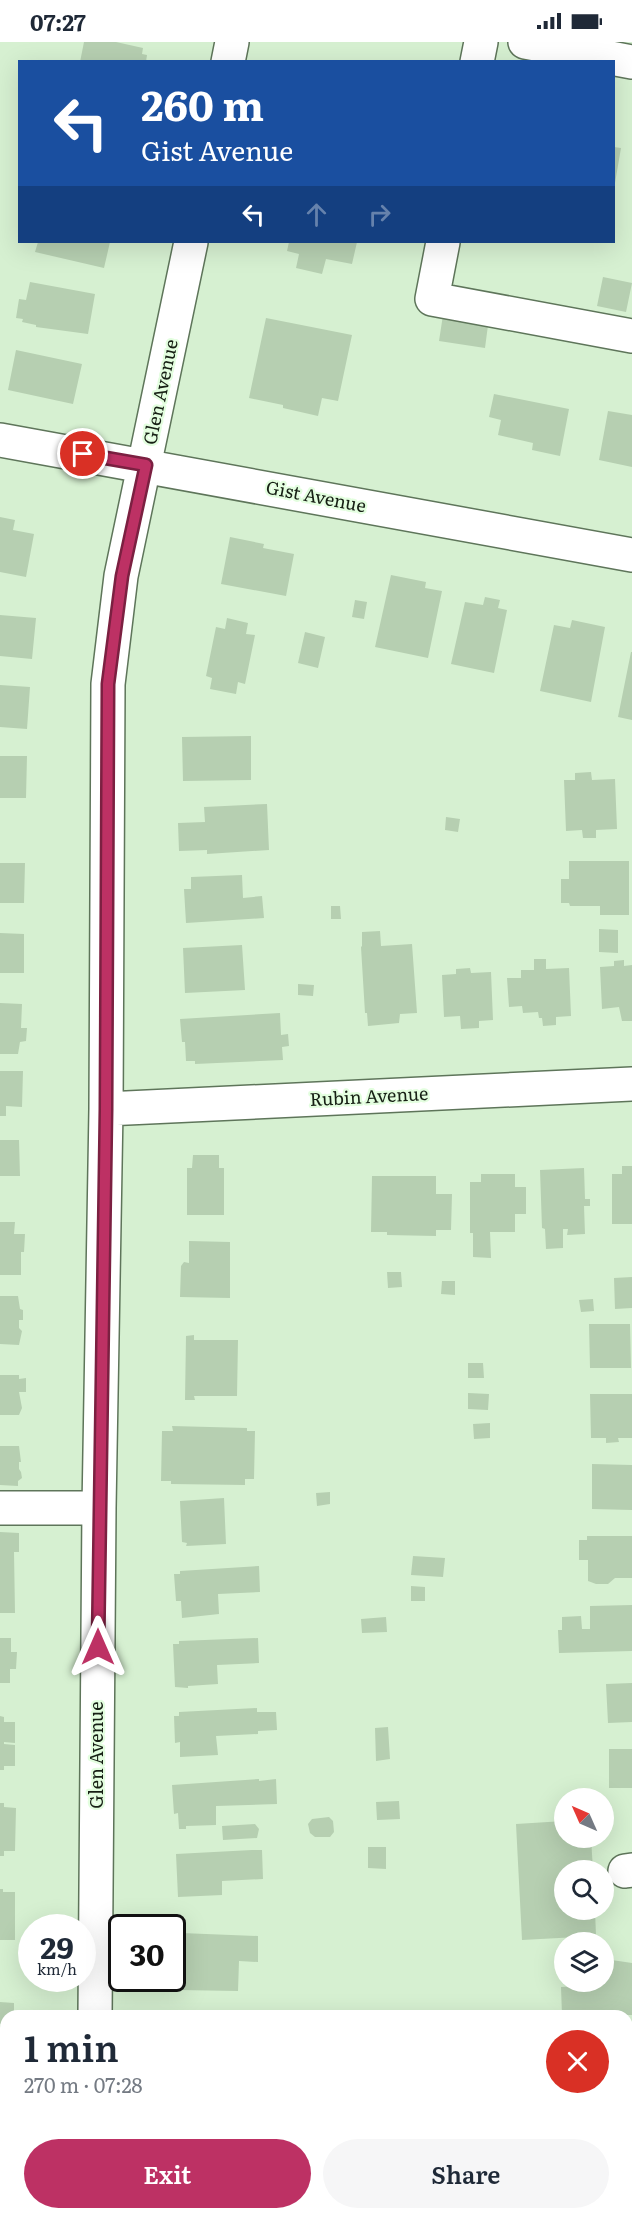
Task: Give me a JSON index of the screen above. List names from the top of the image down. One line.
{"streets":{"street":["Glen Avenue","Gist Avenue","Rubin Avenue"]},"crossings":[["Glen Avenue","Gist Avenue"],["Glen Avenue","Rubin Avenue"]],"north":"top left","page":{"status":"07:27","turn":["260 m","Gist Avenue"],"speed":"29 km/h","limit":"30","heading":["1 min","270 m · 07:28"],"buttons":["Exit","Share"]}}
